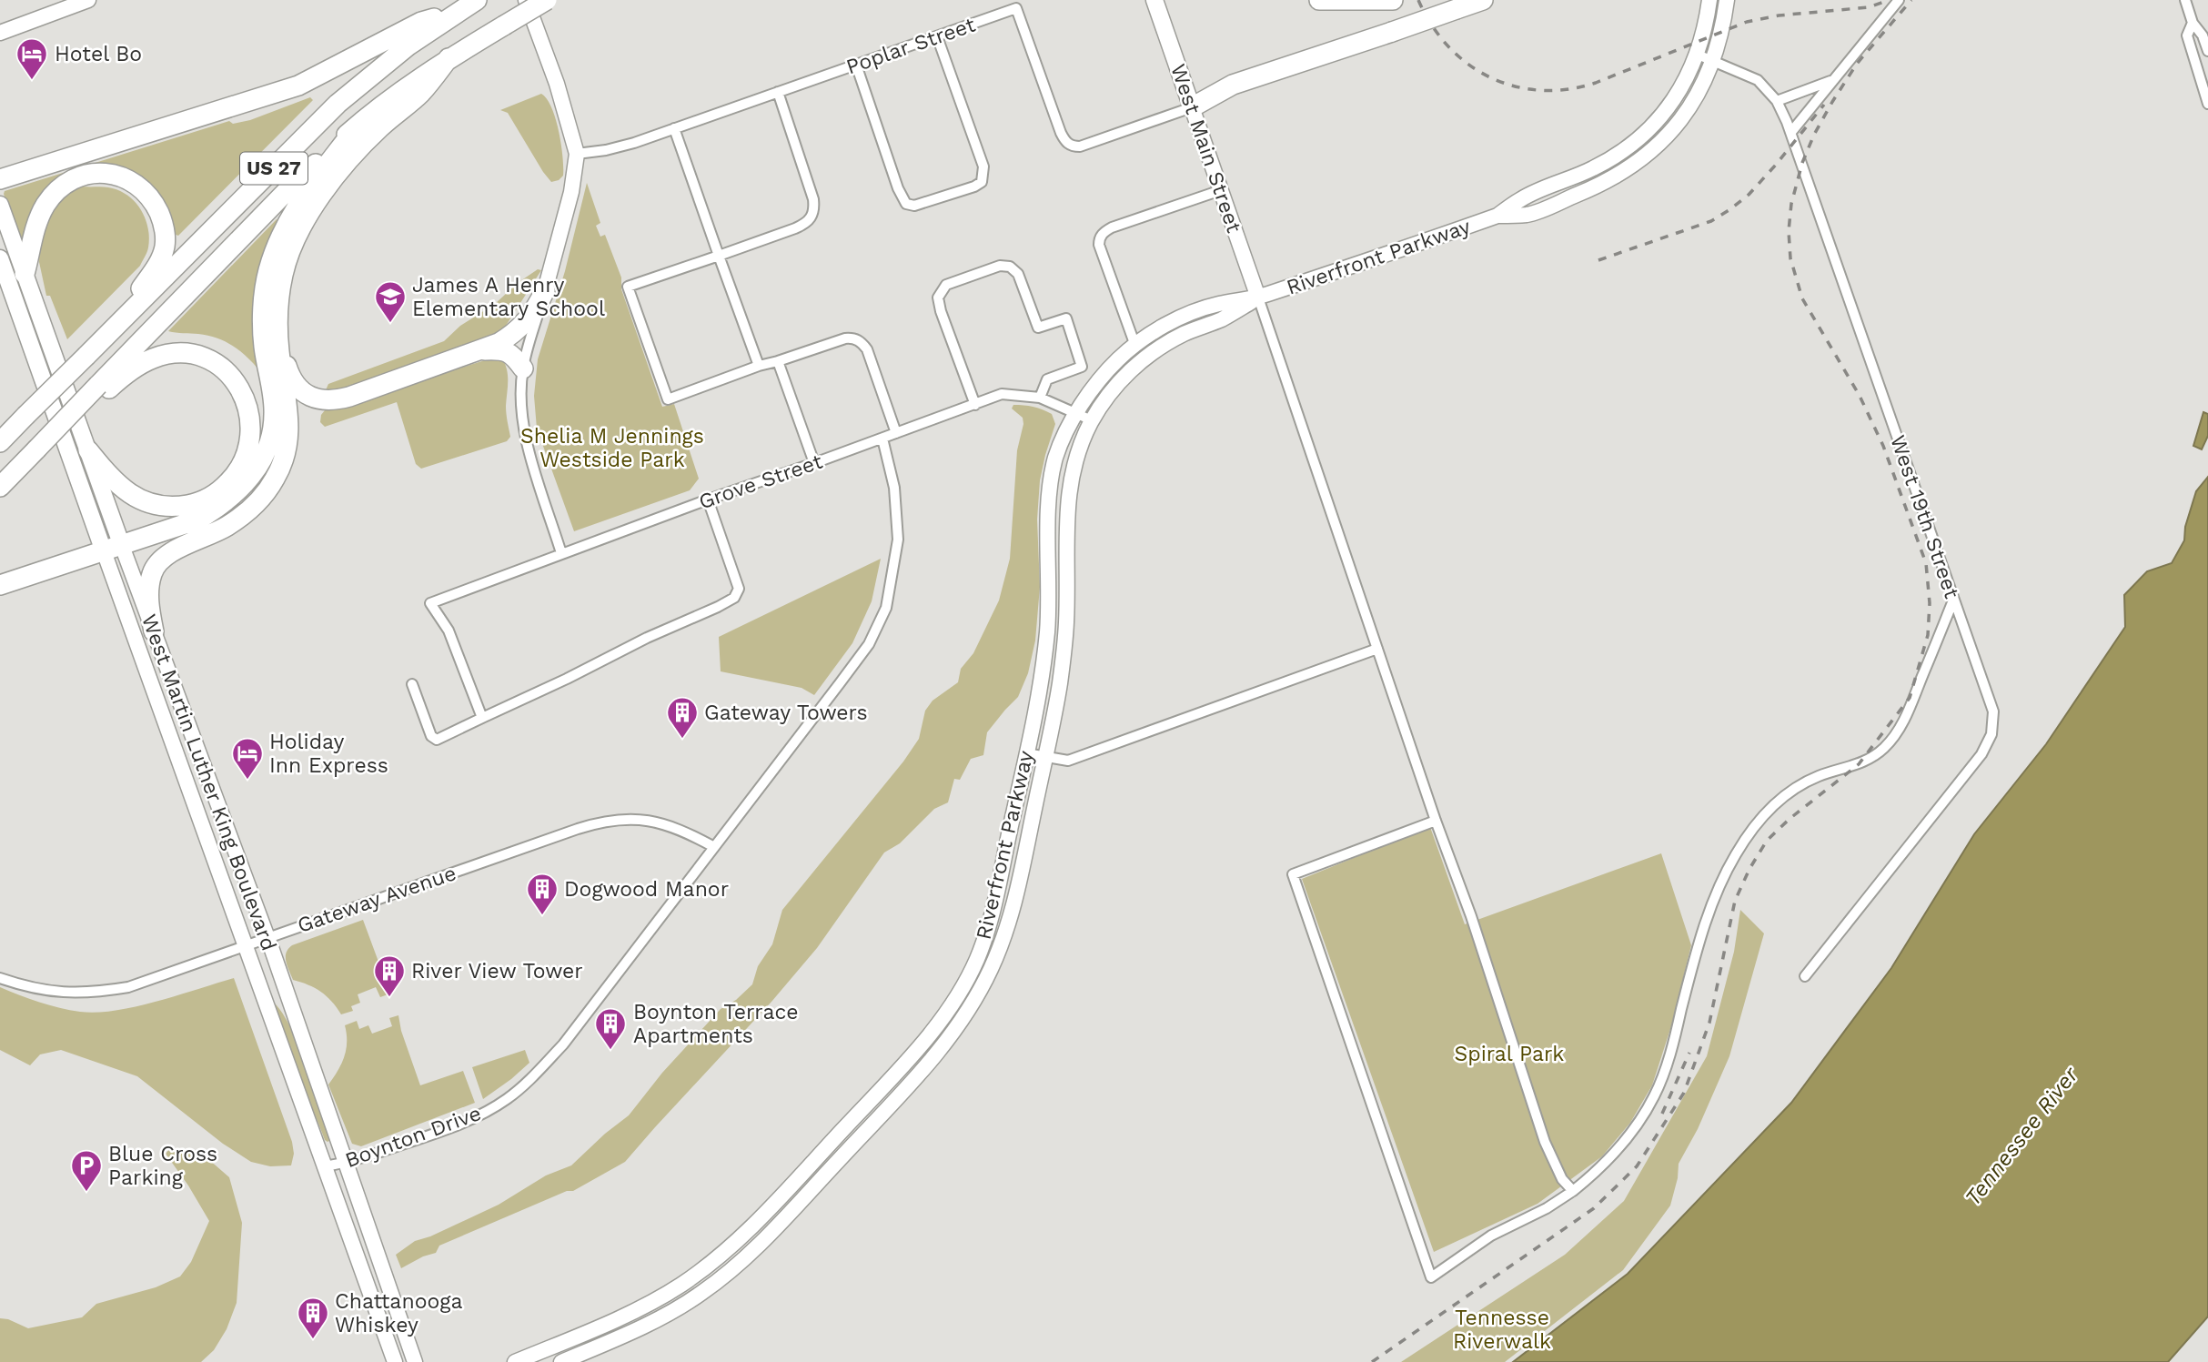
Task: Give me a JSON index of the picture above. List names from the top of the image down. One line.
{"streets":{"highway":["US 27"],"main road":["West Main Street","Riverfront Parkway","West Martin Luther King Boulevard"],"street":["Poplar Street","Grove Street","West 19th Street","Gateway Avenue","Boynton Drive"]},"crossings":[["Poplar Street","West Main Street"],["West Main Street","Riverfront Parkway"],["Riverfront Parkway","Grove Street"],["Riverfront Parkway","West 19th Street"],["Grove Street","Boynton Drive"],["West Martin Luther King Boulevard","Gateway Avenue"],["West Martin Luther King Boulevard","Boynton Drive"],["Gateway Avenue","Boynton Drive"]],"water":["Tennessee River"],"parks":["Shelia M Jennings Westside Park","Spiral Park","Tennesse Riverwalk"],"places":{"hotel":["Hotel Bo","Holiday Inn Express"],"school or university":["James A Henry Elementary School"],"building":["Gateway Towers","Dogwood Manor","River View Tower","Boynton Terrace Apartments","Chattanooga Whiskey"],"parking":["Blue Cross Parking"]}}
